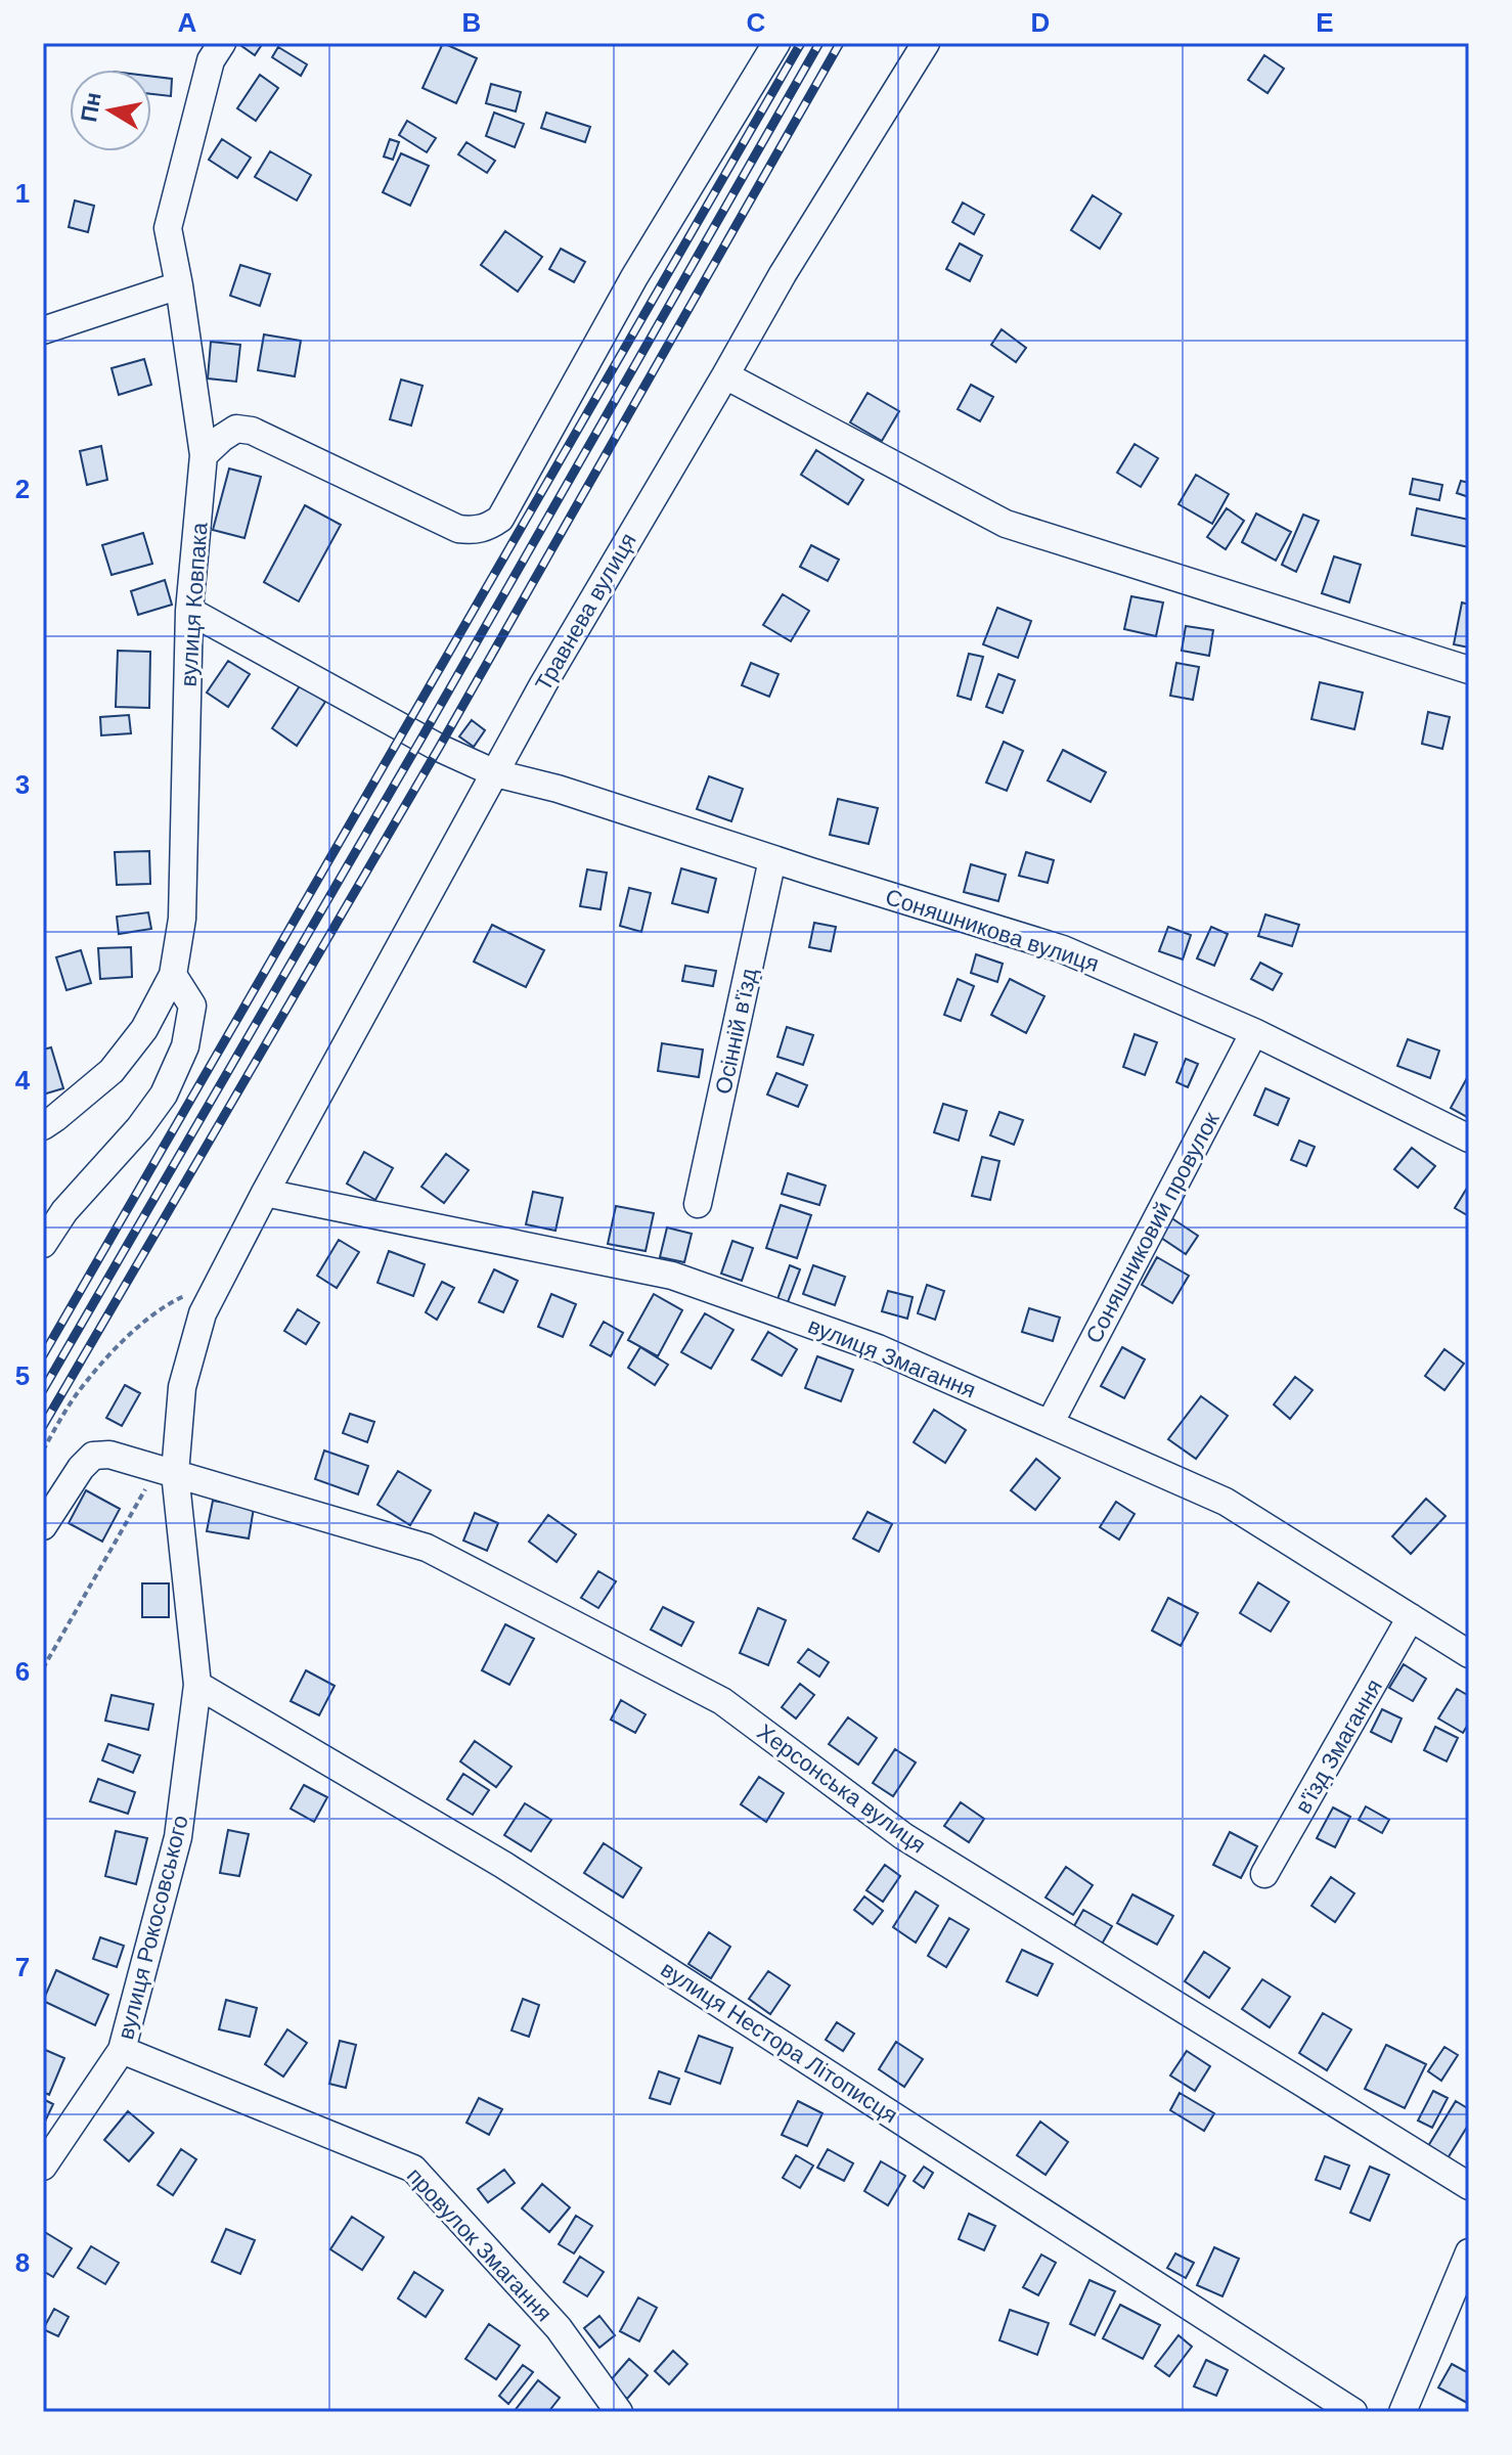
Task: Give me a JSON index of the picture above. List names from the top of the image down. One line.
{"streets":{"street":["вулиця Ковпака","Травнева вулиця","Соняшникова вулиця","Осінній в'їзд","Соняшниковий провулок","вулиця Змагання","в'їзд Змагання","Херсонська вулиця","вулиця Рокосовського","вулиця Нестора Літописця","провулок Змагання"]},"crossings":[["вулиця Ковпака","Соняшникова вулиця"],["Травнева вулиця","Соняшникова вулиця"],["Травнева вулиця","вулиця Змагання"],["Травнева вулиця","вулиця Рокосовського"],["Соняшникова вулиця","Осінній в'їзд"],["Соняшникова вулиця","Соняшниковий провулок"],["Соняшниковий провулок","вулиця Змагання"],["вулиця Змагання","в'їзд Змагання"],["вулиця Змагання","вулиця Рокосовського"],["Херсонська вулиця","вулиця Рокосовського"],["вулиця Рокосовського","вулиця Нестора Літописця"],["вулиця Рокосовського","провулок Змагання"]],"north":"left","grid":{"columns":["A","B","C","D","E"],"rows":["1","2","3","4","5","6","7","8"]}}
